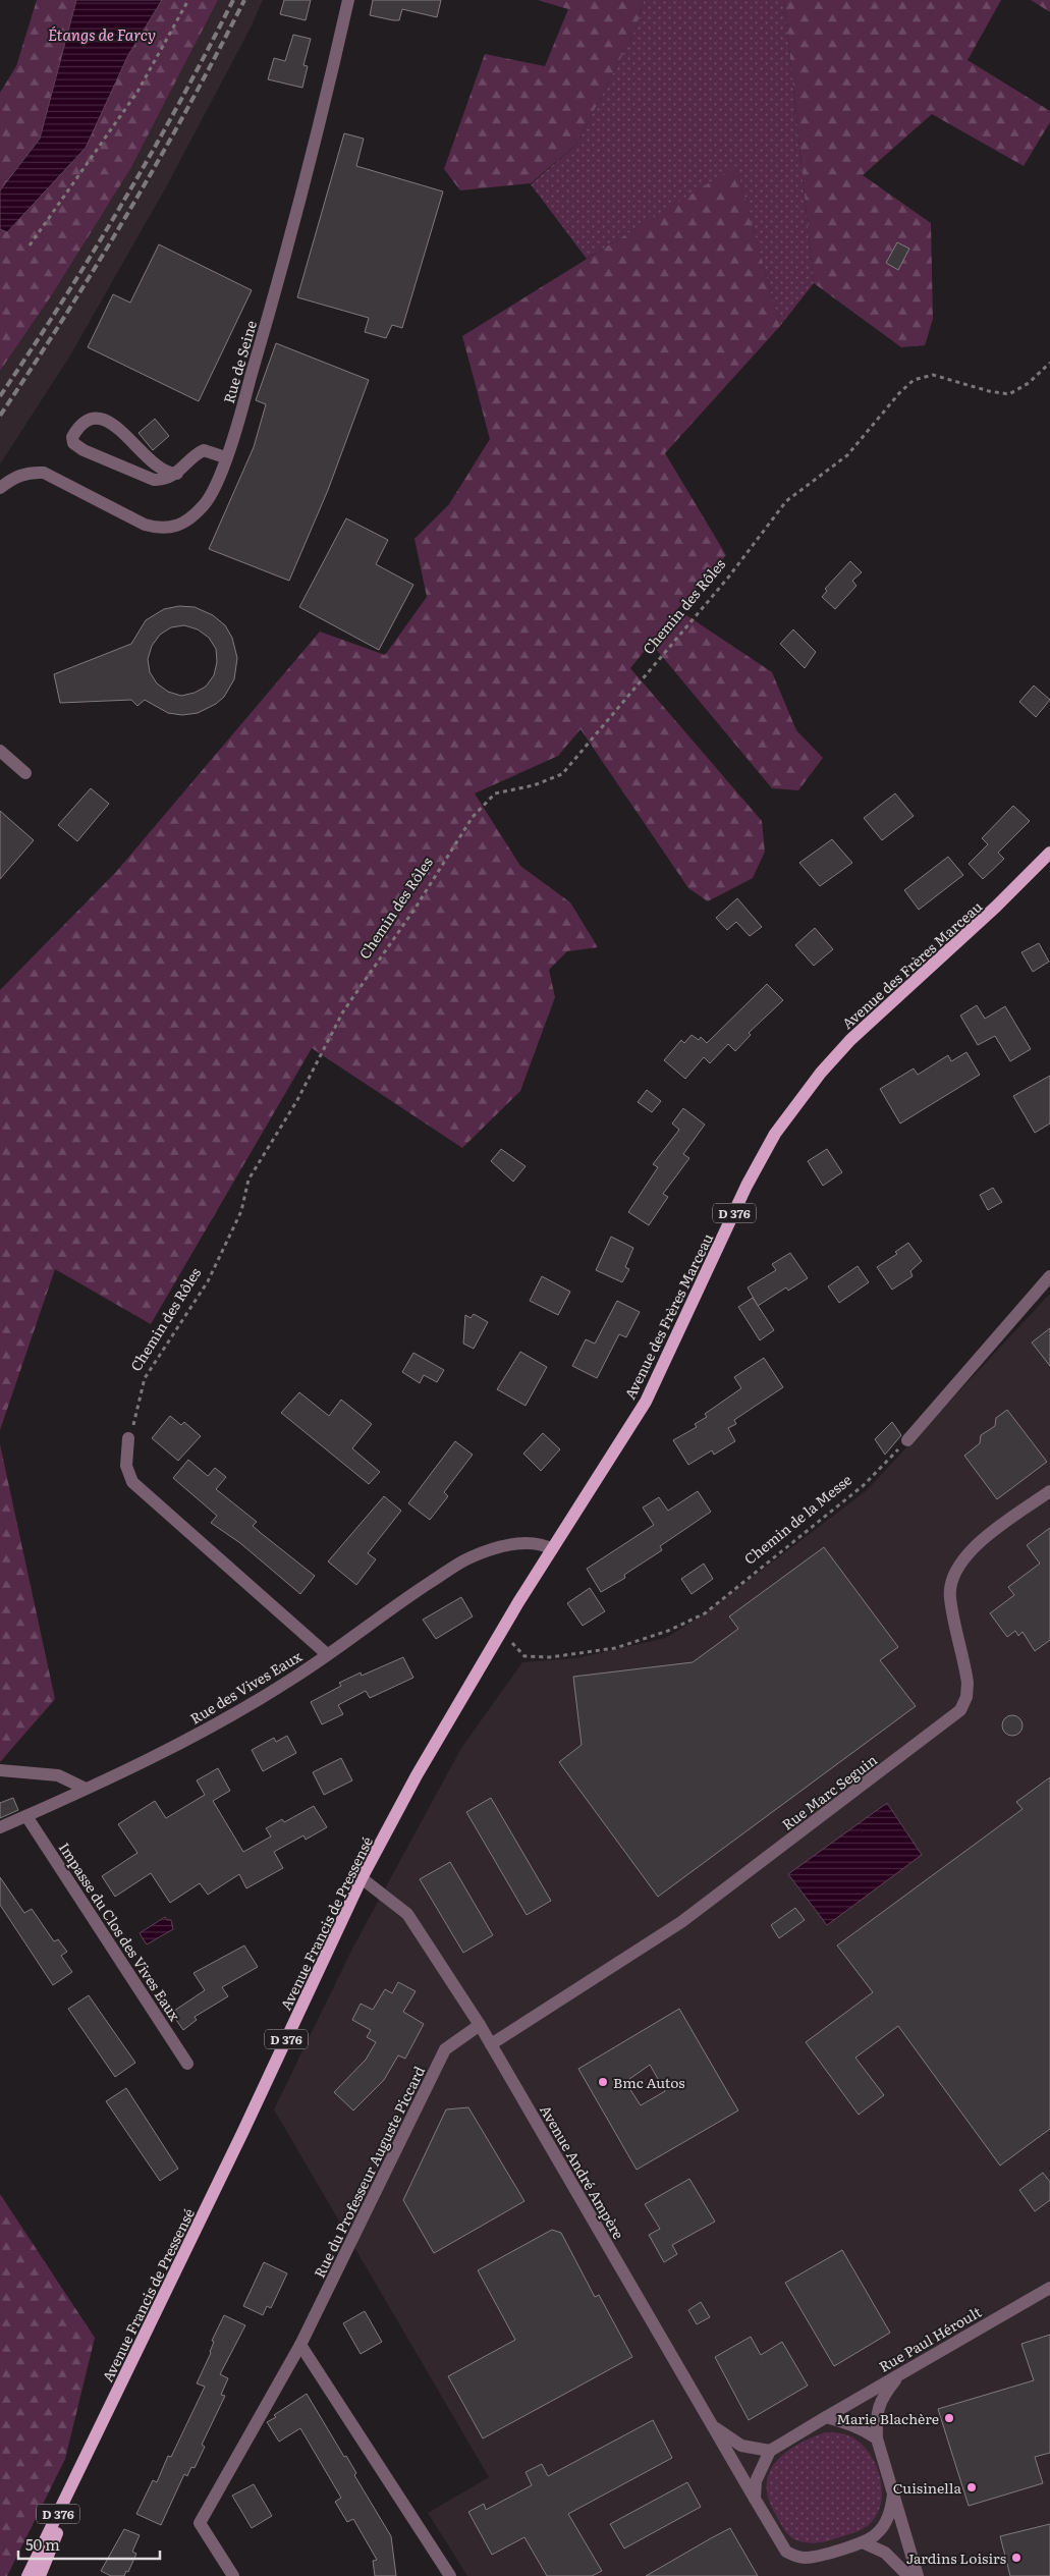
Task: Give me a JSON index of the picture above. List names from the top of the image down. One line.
{"streets":{"main road":["Avenue des Frères Marceau","D 376","Avenue Francis de Pressensé"],"street":["Rue de Seine","Rue des Vives Eaux","Rue Marc Seguin","Impasse du Clos des Vives Eaux","Rue du Professeur Auguste Piccard","Avenue André Ampère","Rue Paul Héroult"],"path":["Chemin des Rôles","Chemin de la Messe"]},"crossings":[["Avenue des Frères Marceau","Chemin de la Messe"],["Avenue des Frères Marceau","Rue des Vives Eaux"],["Avenue des Frères Marceau","Avenue Francis de Pressensé"],["Chemin de la Messe","Avenue Francis de Pressensé"],["Rue des Vives Eaux","Impasse du Clos des Vives Eaux"],["Rue Marc Seguin","Avenue André Ampère"],["Avenue Francis de Pressensé","Avenue André Ampère"],["Rue du Professeur Auguste Piccard","Avenue André Ampère"],["Avenue André Ampère","Rue Paul Héroult"]],"water":["Étangs de Farcy"],"places":["Bmc Autos","Marie Blachère","Cuisinella","Jardins Loisirs"],"scale_bar":"50 m"}
